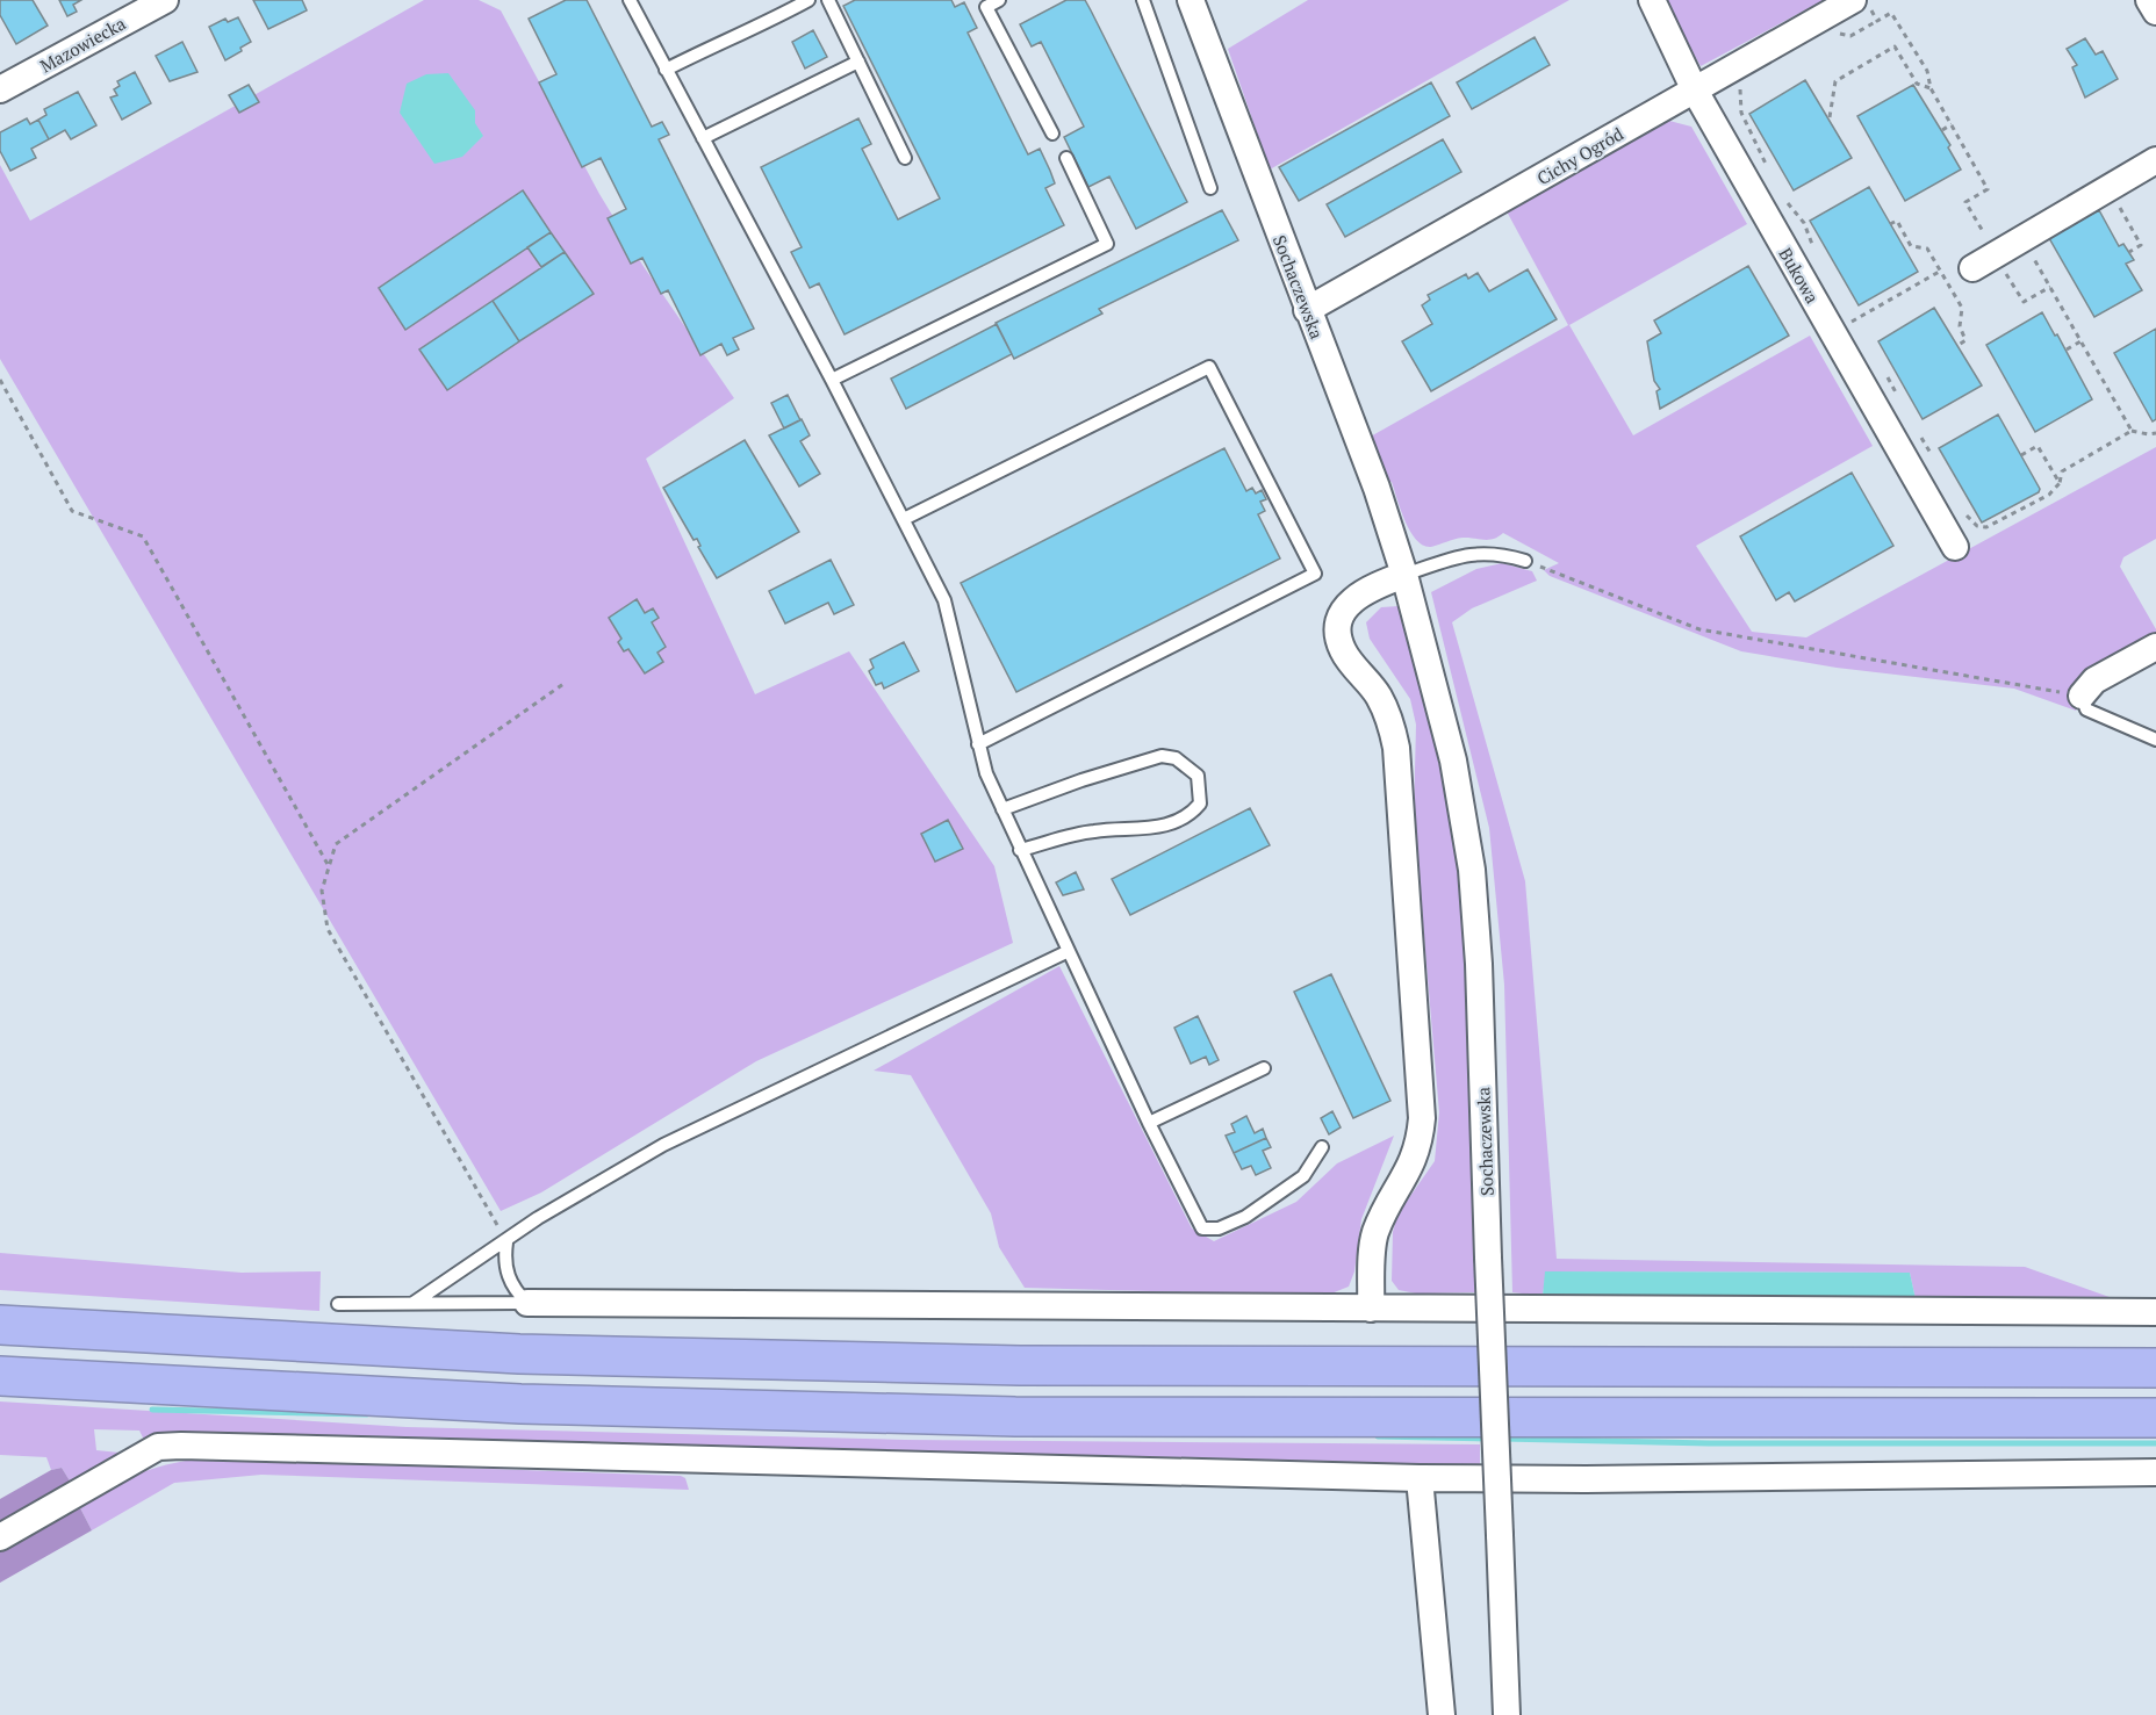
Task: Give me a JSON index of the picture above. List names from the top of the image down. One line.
{"streets":{"street":["Mazowiecka","Cichy Ogród","Bukowa","Sochaczewska"]},"crossings":[["Cichy Ogród","Bukowa"],["Cichy Ogród","Sochaczewska"]]}
